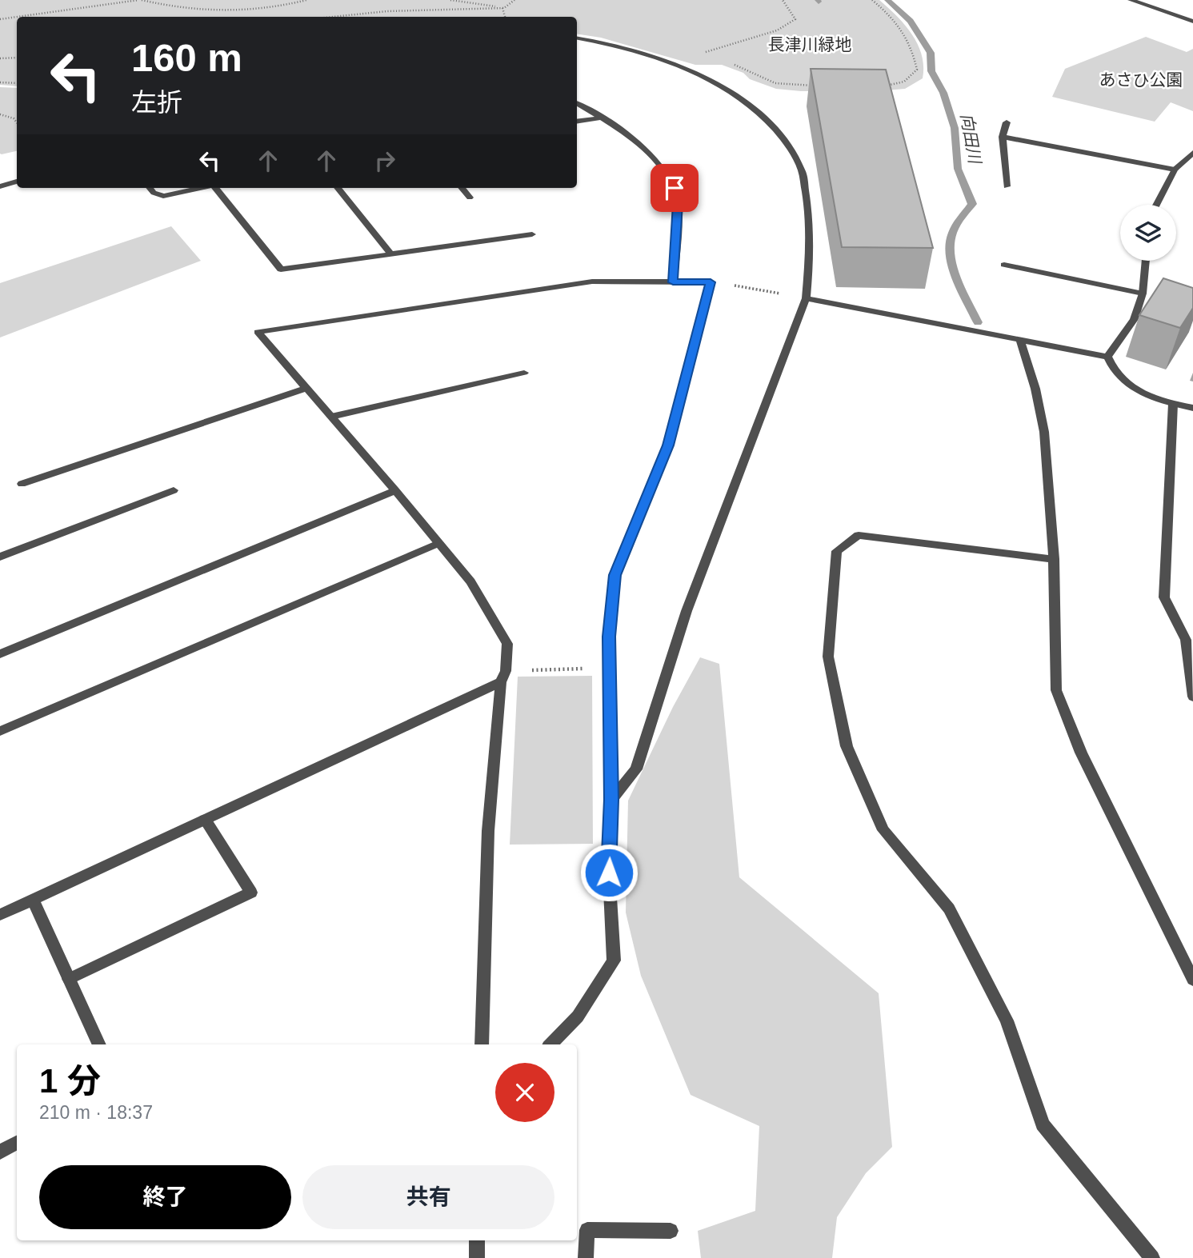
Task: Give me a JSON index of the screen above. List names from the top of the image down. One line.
{"water":["向田川"],"parks":["長津川緑地","あさひ公園"],"page":{"turn":["160 m","左折"],"heading":["1 分","210 m · 18:37"],"buttons":["終了","共有"]}}
